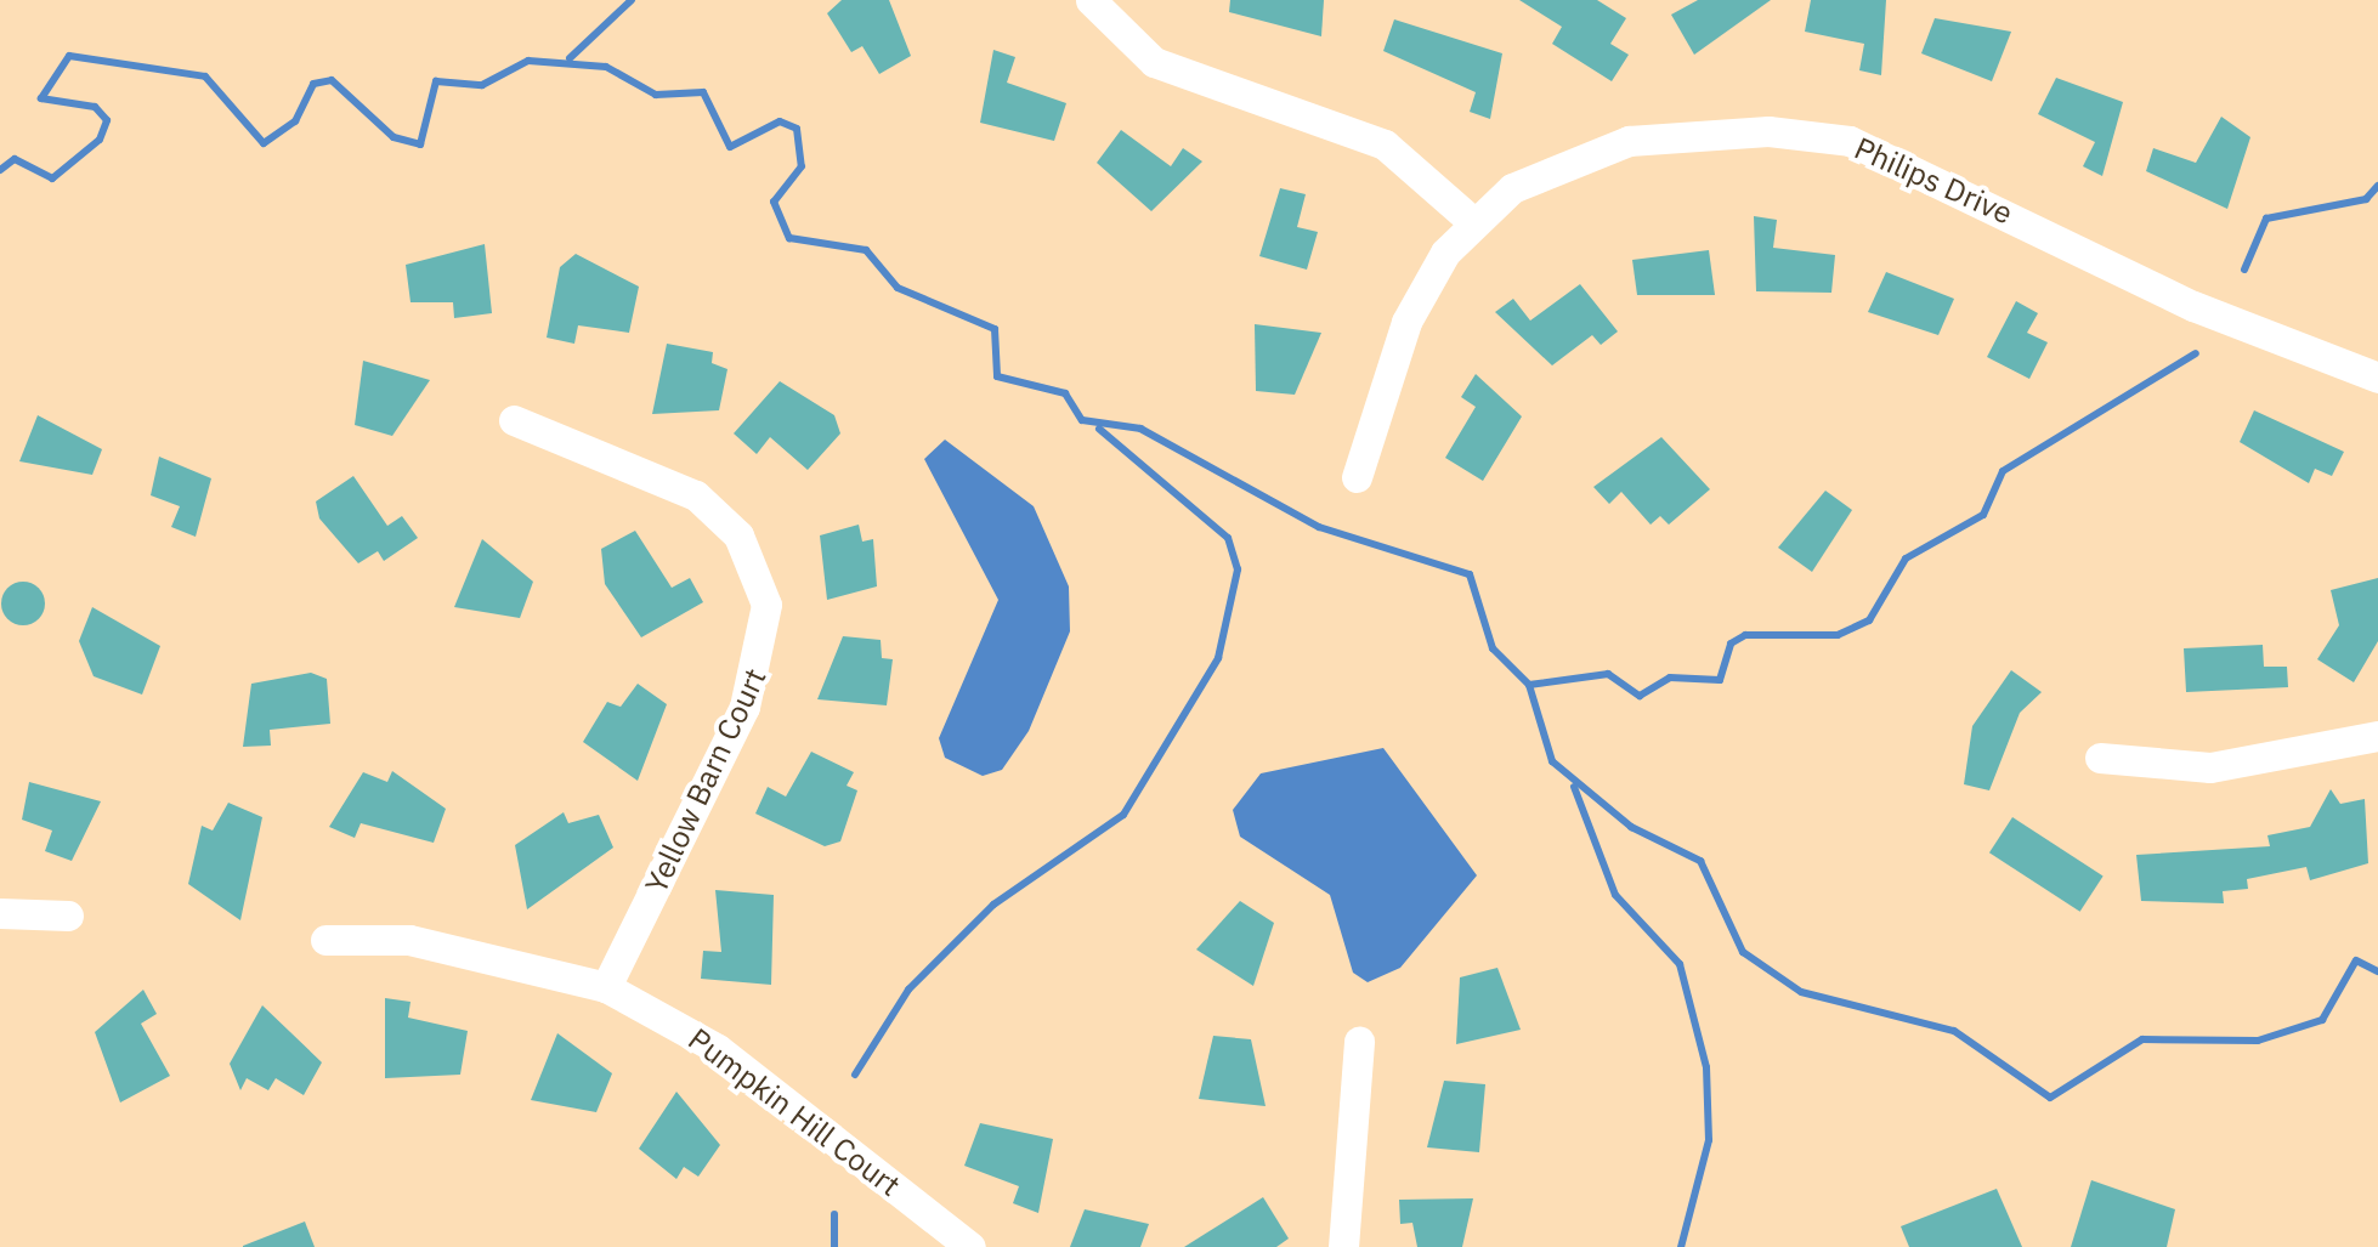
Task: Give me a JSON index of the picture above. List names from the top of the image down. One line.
{"streets":{"street":["Philips Drive","Yellow Barn Court","Pumpkin Hill Court"]},"crossings":[["Yellow Barn Court","Pumpkin Hill Court"]]}
